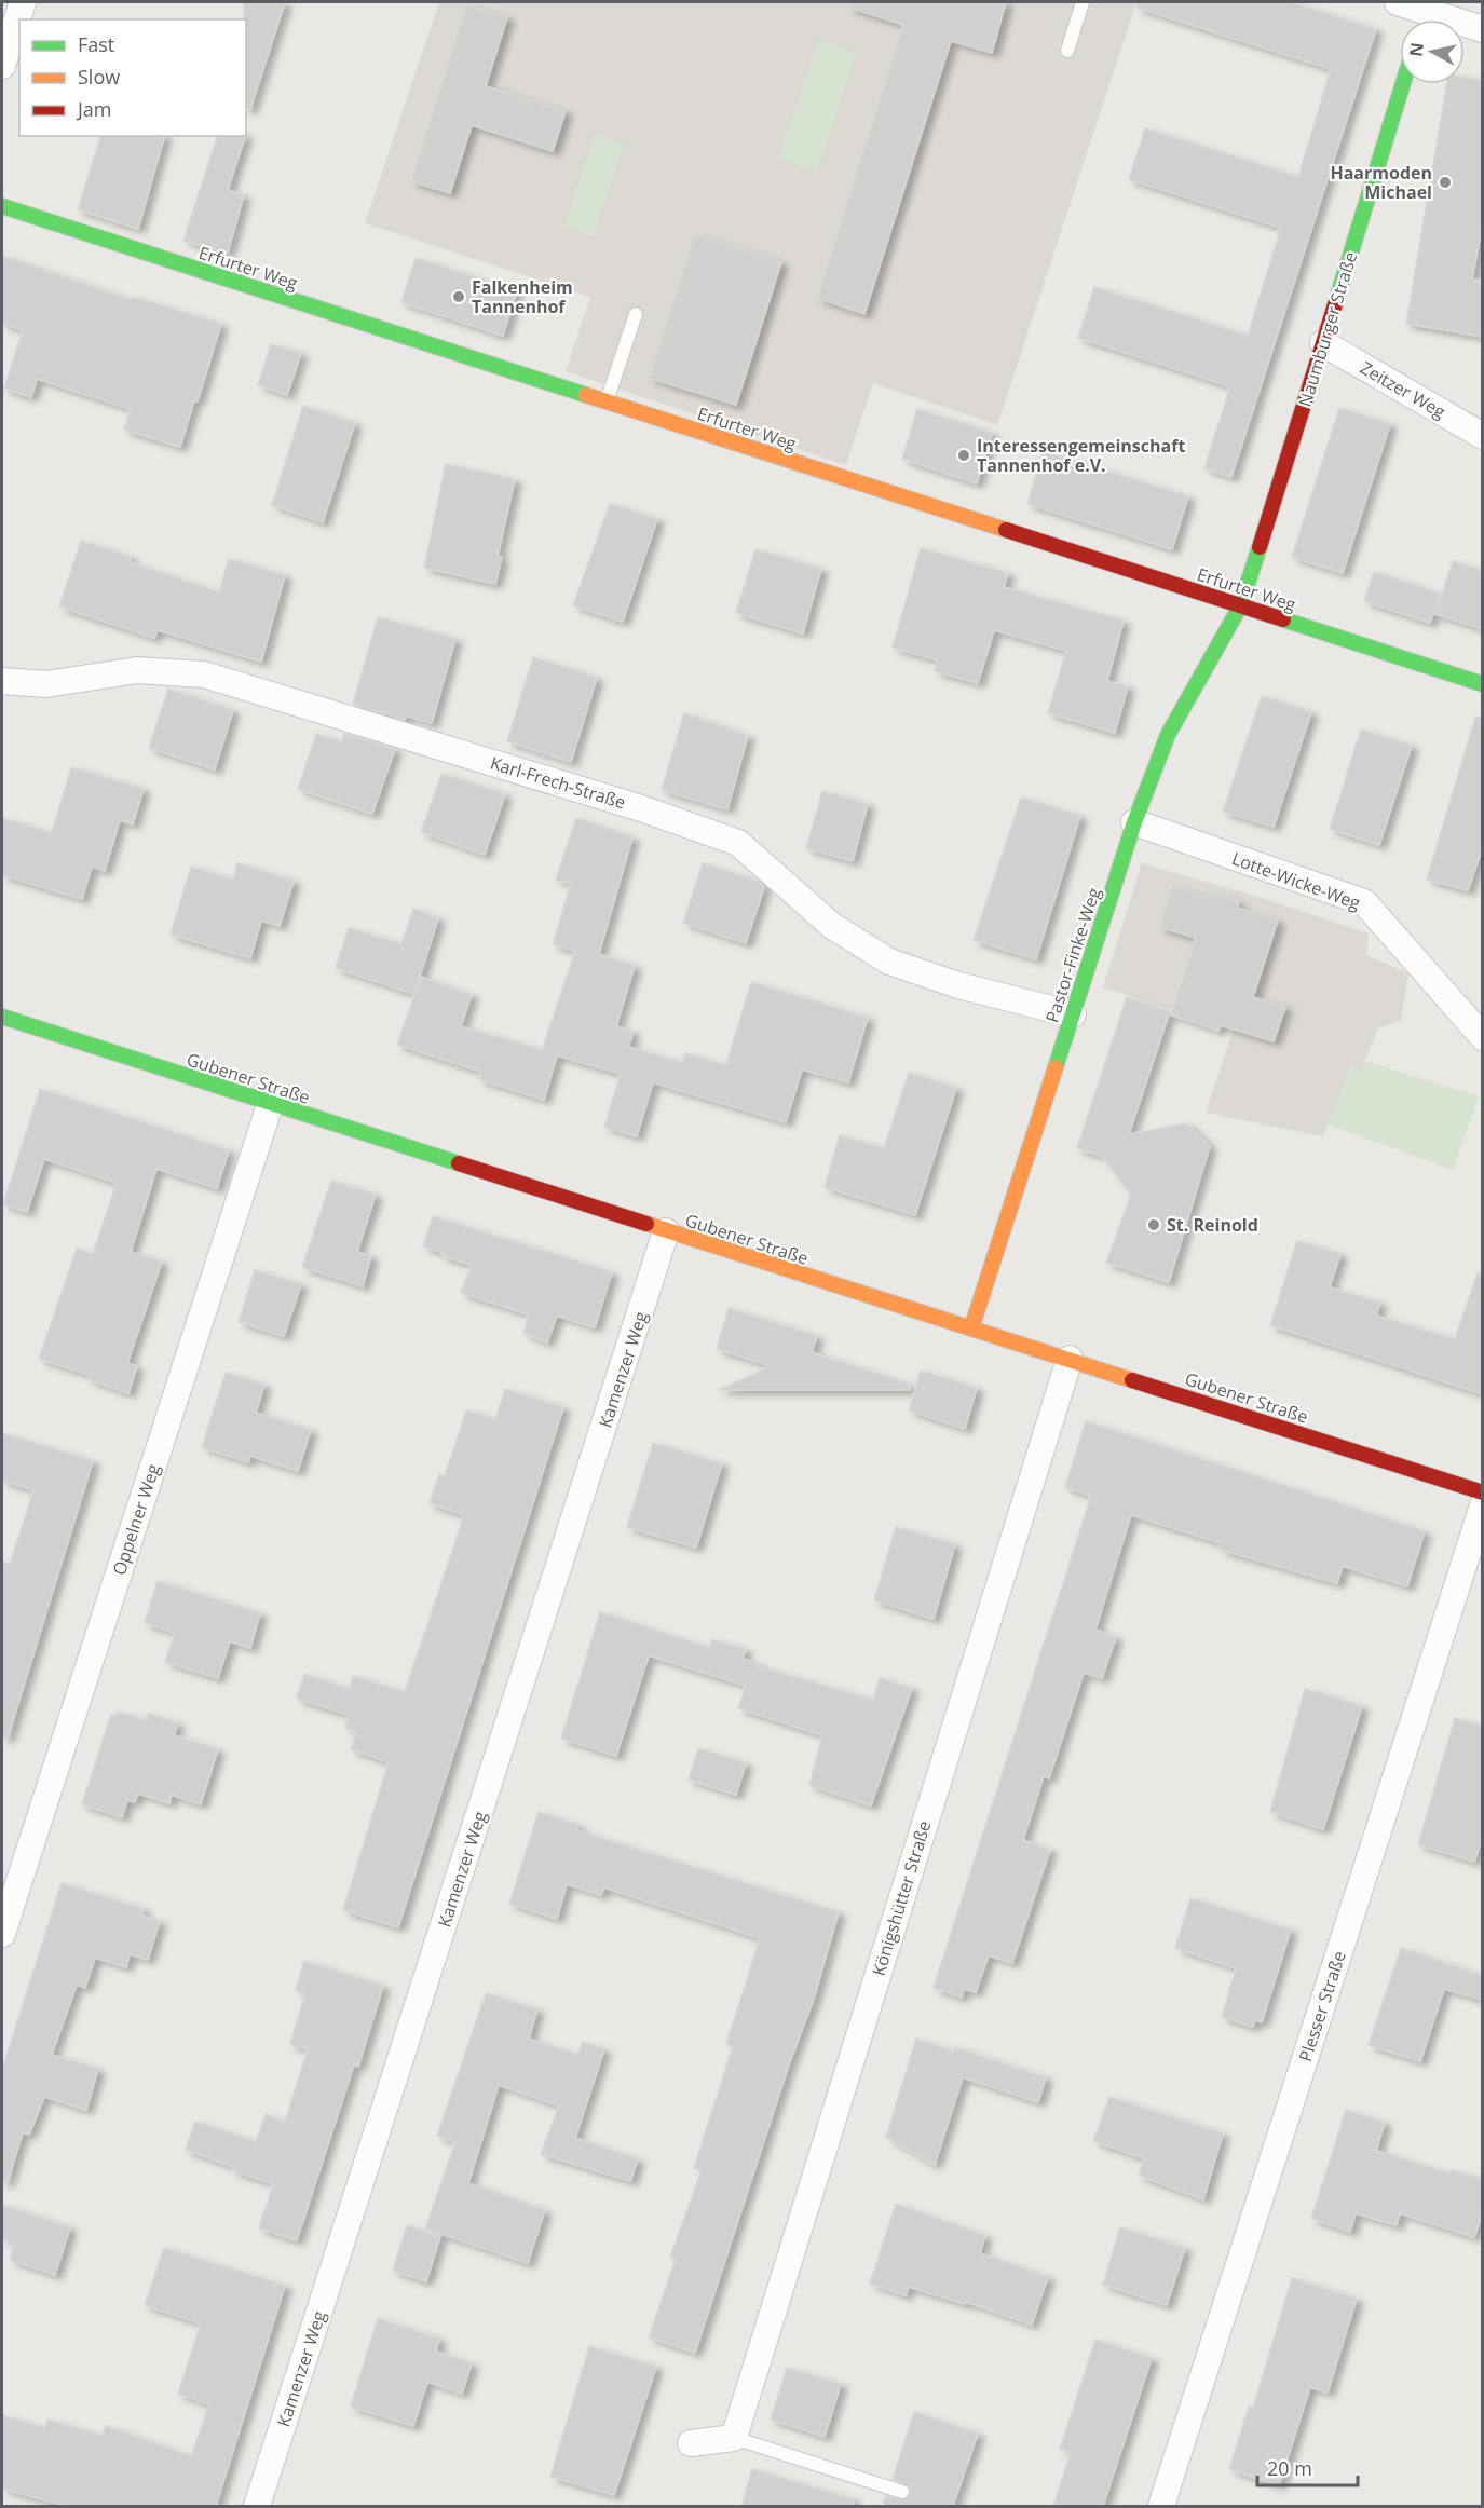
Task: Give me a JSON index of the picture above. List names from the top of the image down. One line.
{"streets":{"street":["Erfurter Weg","Naumburger Straße","Zeitzer Weg","Karl-Frech-Straße","Lotte-Wicke-Weg","Pastor-Finke-Weg","Gubener Straße","Kamenzer Weg","Oppelner Weg","Königshütter Straße","Plesser Straße"]},"crossings":[["Erfurter Weg","Naumburger Straße"],["Erfurter Weg","Pastor-Finke-Weg"],["Naumburger Straße","Zeitzer Weg"],["Naumburger Straße","Pastor-Finke-Weg"],["Karl-Frech-Straße","Pastor-Finke-Weg"],["Lotte-Wicke-Weg","Pastor-Finke-Weg"],["Pastor-Finke-Weg","Gubener Straße"],["Gubener Straße","Kamenzer Weg"],["Gubener Straße","Oppelner Weg"],["Gubener Straße","Königshütter Straße"]],"places":["Haarmoden Michael","Falkenheim Tannenhof","Interessengemeinschaft Tannenhof e.V.","St. Reinold"],"legend":["Fast","Slow","Jam"],"scale_bar":"20 m","north":"left"}
